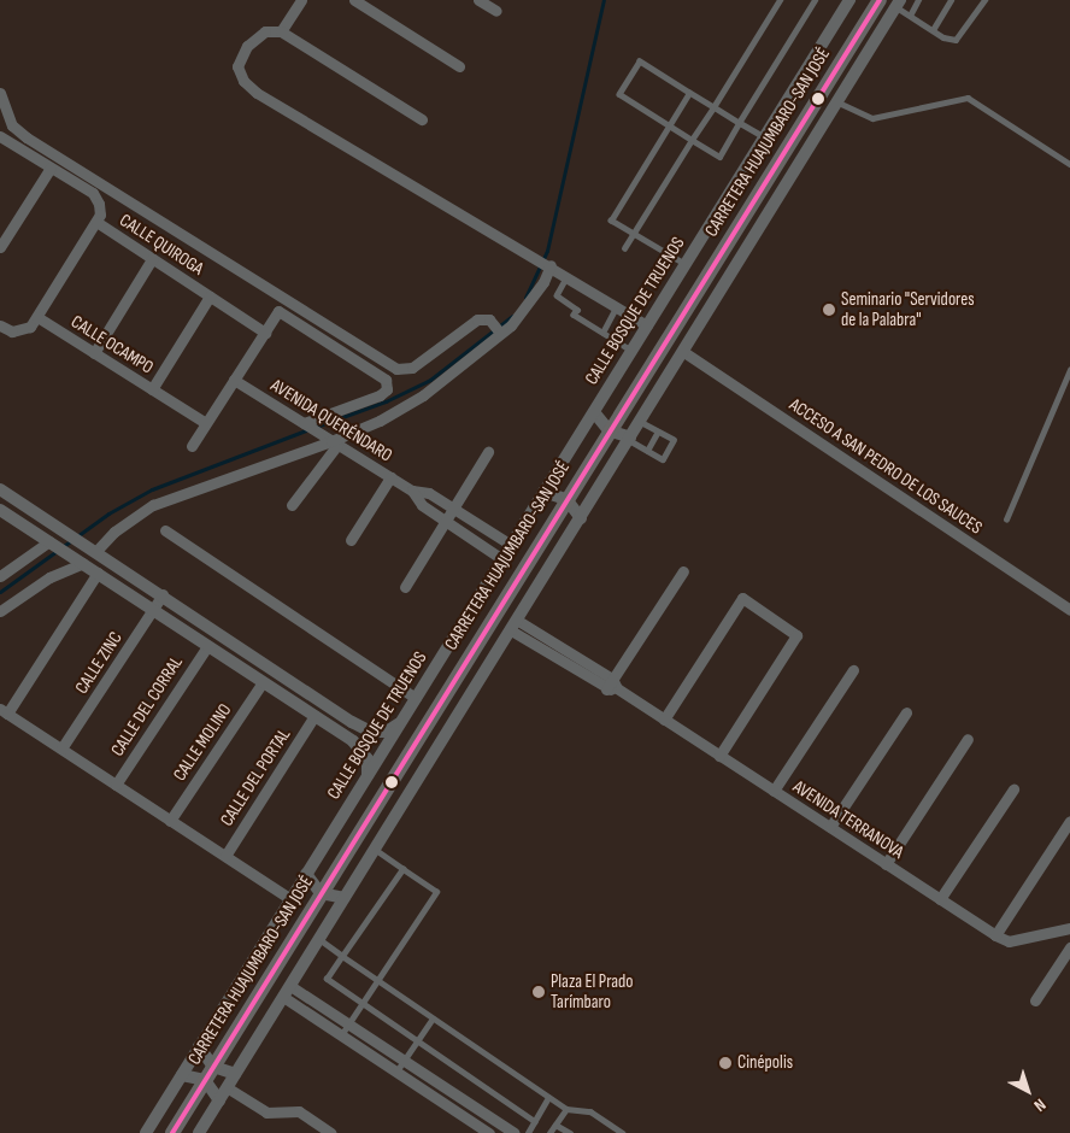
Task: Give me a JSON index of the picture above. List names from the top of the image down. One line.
{"streets":{"main road":["CARRETERA HUAJUMBARO-SAN JOSÉ"],"street":["CALLE QUIROGA","CALLE BOSQUE DE TRUENOS","CALLE OCAMPO","AVENIDA QUERÉNDARO","ACCESO A SAN PEDRO DE LOS SAUCES","CALLE ZINC","CALLE DEL CORRAL","CALLE MOLINO","CALLE DEL PORTAL","AVENIDA TERRANOVA"]},"crossings":[["CALLE BOSQUE DE TRUENOS","AVENIDA QUERÉNDARO"]],"places":["Seminario \"Servidores de la Palabra\"","Plaza El Prado Tarímbaro","Cinépolis"],"north":"bottom right"}
